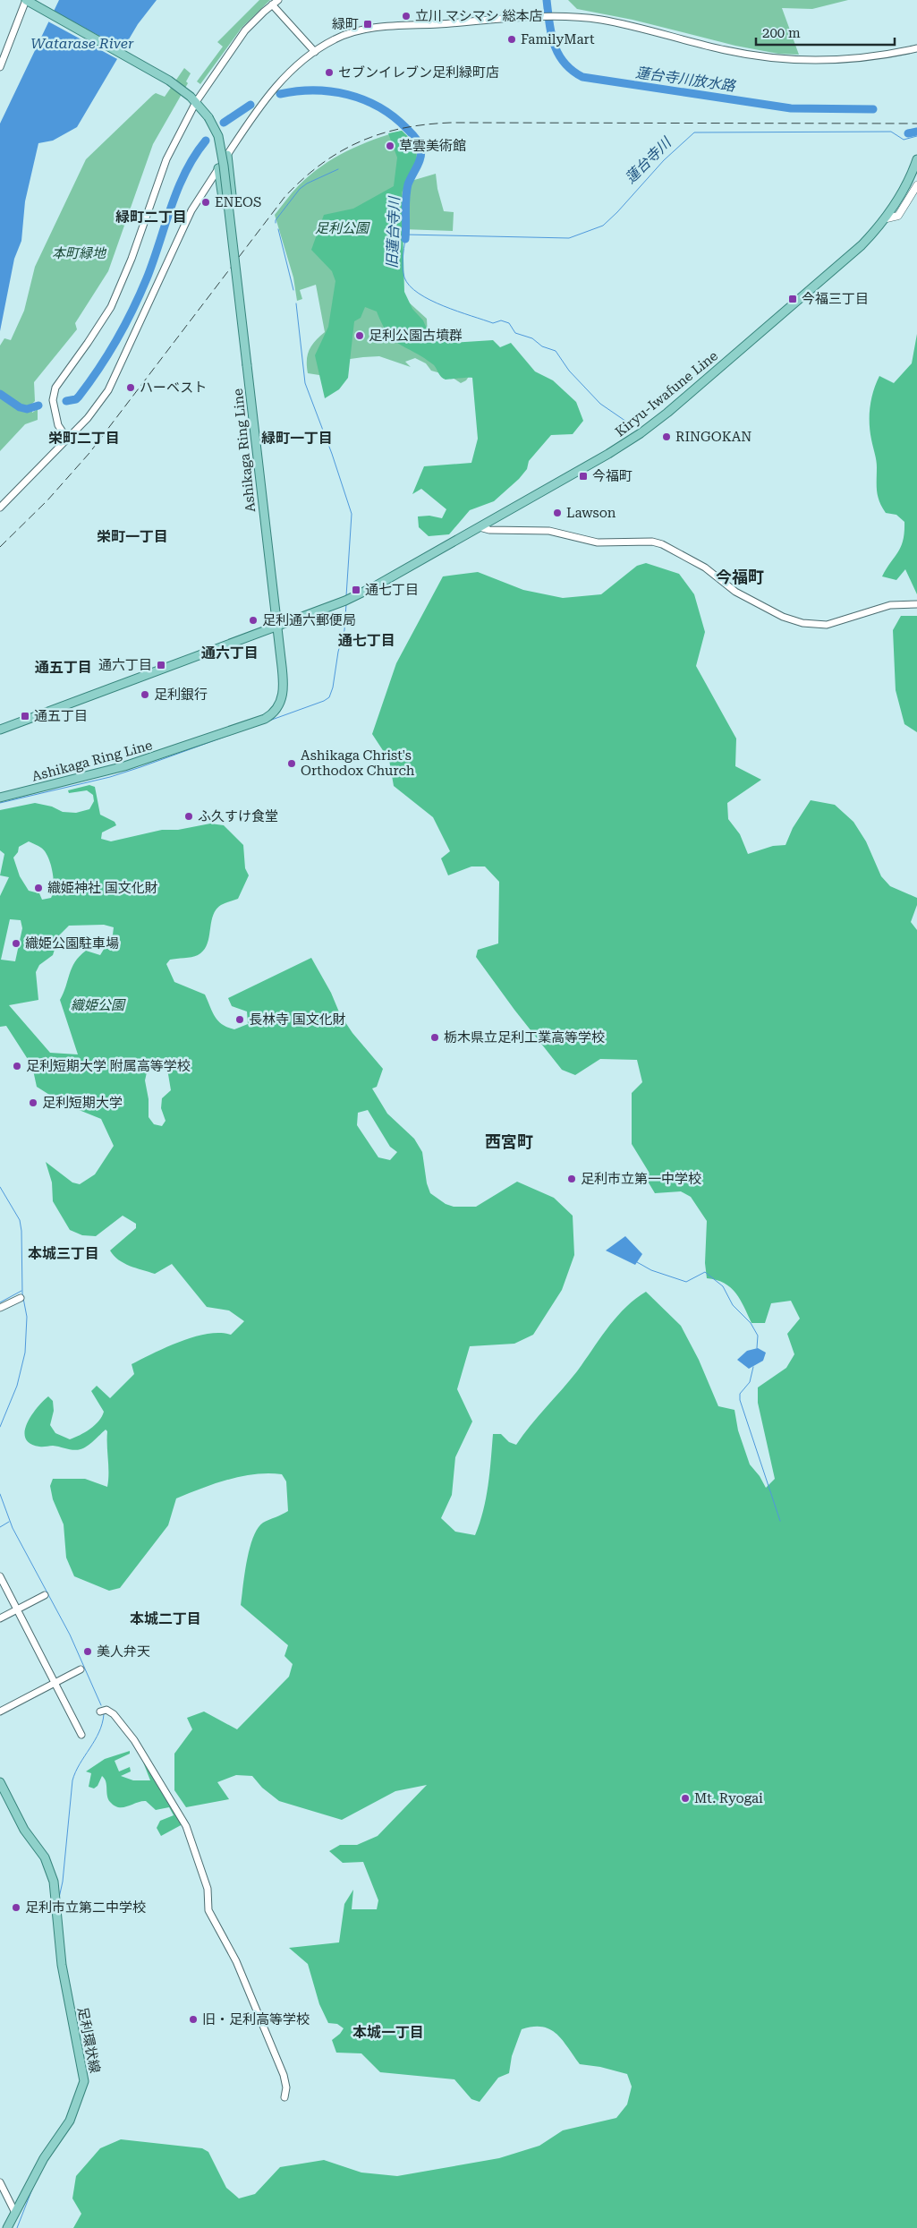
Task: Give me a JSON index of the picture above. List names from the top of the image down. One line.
{"streets":{"main road":["Kiryu-Iwafune Line","Ashikaga Ring Line","足利環状線"]},"crossings":[["Kiryu-Iwafune Line","Ashikaga Ring Line"]],"districts":["緑町二丁目","栄町二丁目","緑町一丁目","栄町一丁目","今福町","通七丁目","通六丁目","通五丁目","西宮町","本城三丁目","本城二丁目","本城一丁目"],"water":["Watarase River","蓮台寺川放水路","蓮台寺川","旧蓮台寺川"],"parks":["足利公園","本町緑地","織姫公園"],"places":{"other":["立川 マシマシ 総本店","FamilyMart","セブンイレブン足利緑町店","草雲美術館","ENEOS","足利公園古墳群","ハーベスト","RINGOKAN","Lawson","足利通六郵便局","足利銀行","Ashikaga Christ's Orthodox Church","ふ久すけ食堂","織姫神社 国文化財","織姫公園駐車場","長林寺 国文化財","栃木県立足利工業高等学校","足利短期大学 附属高等学校","足利短期大学","足利市立第一中学校","美人弁天","Mt. Ryogai","足利市立第二中学校","旧・足利高等学校"],"transit":["緑町","今福三丁目","今福町","通七丁目","通六丁目","通五丁目"]},"scale_bar":"200 m"}
